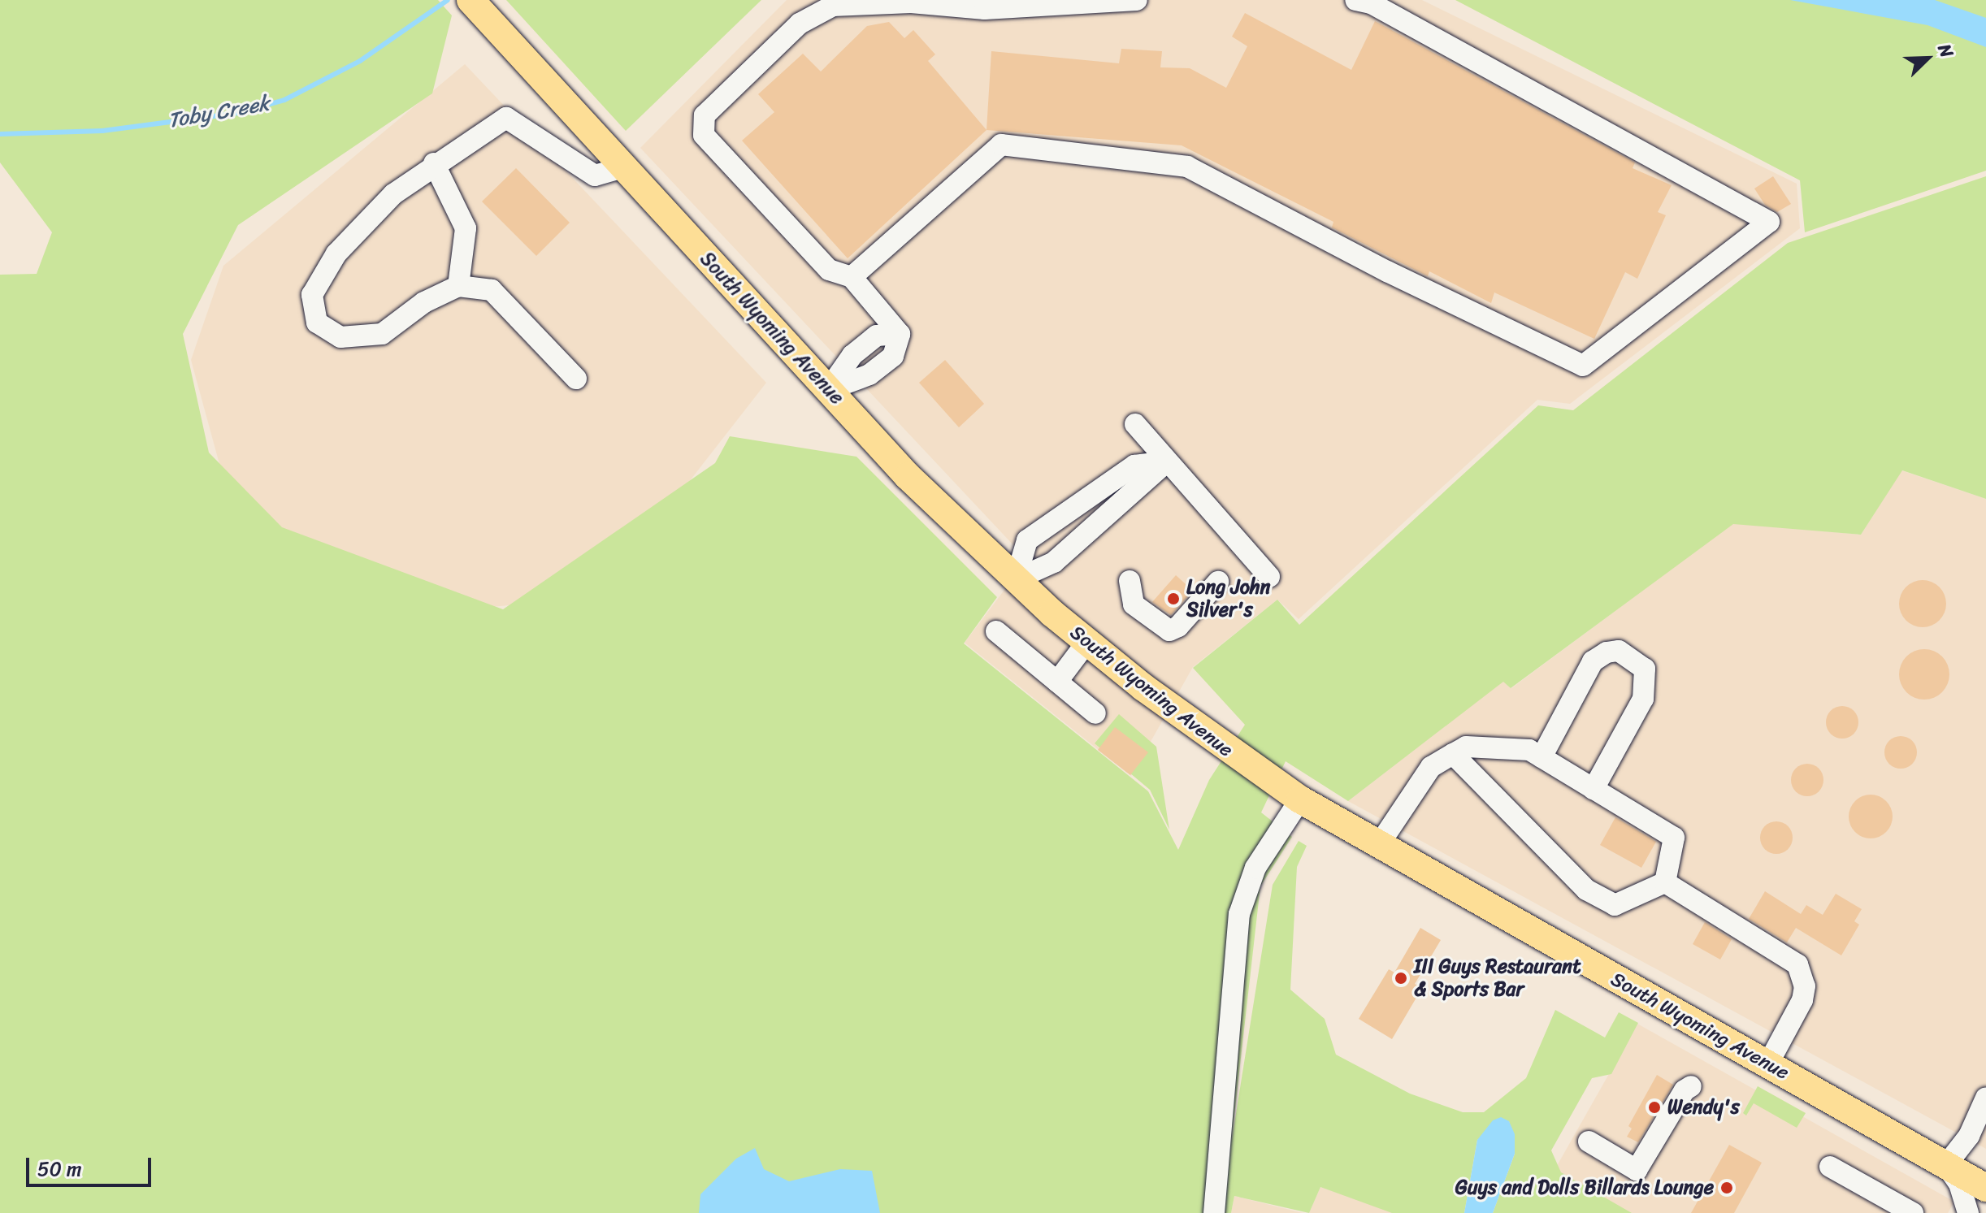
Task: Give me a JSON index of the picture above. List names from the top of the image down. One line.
{"streets":{"main road":["South Wyoming Avenue"]},"water":["Toby Creek"],"places":["Long John Silver's","III Guys Restaurant & Sports Bar","Wendy's","Guys and Dolls Billards Lounge"],"scale_bar":"50 m","north":"top right"}
